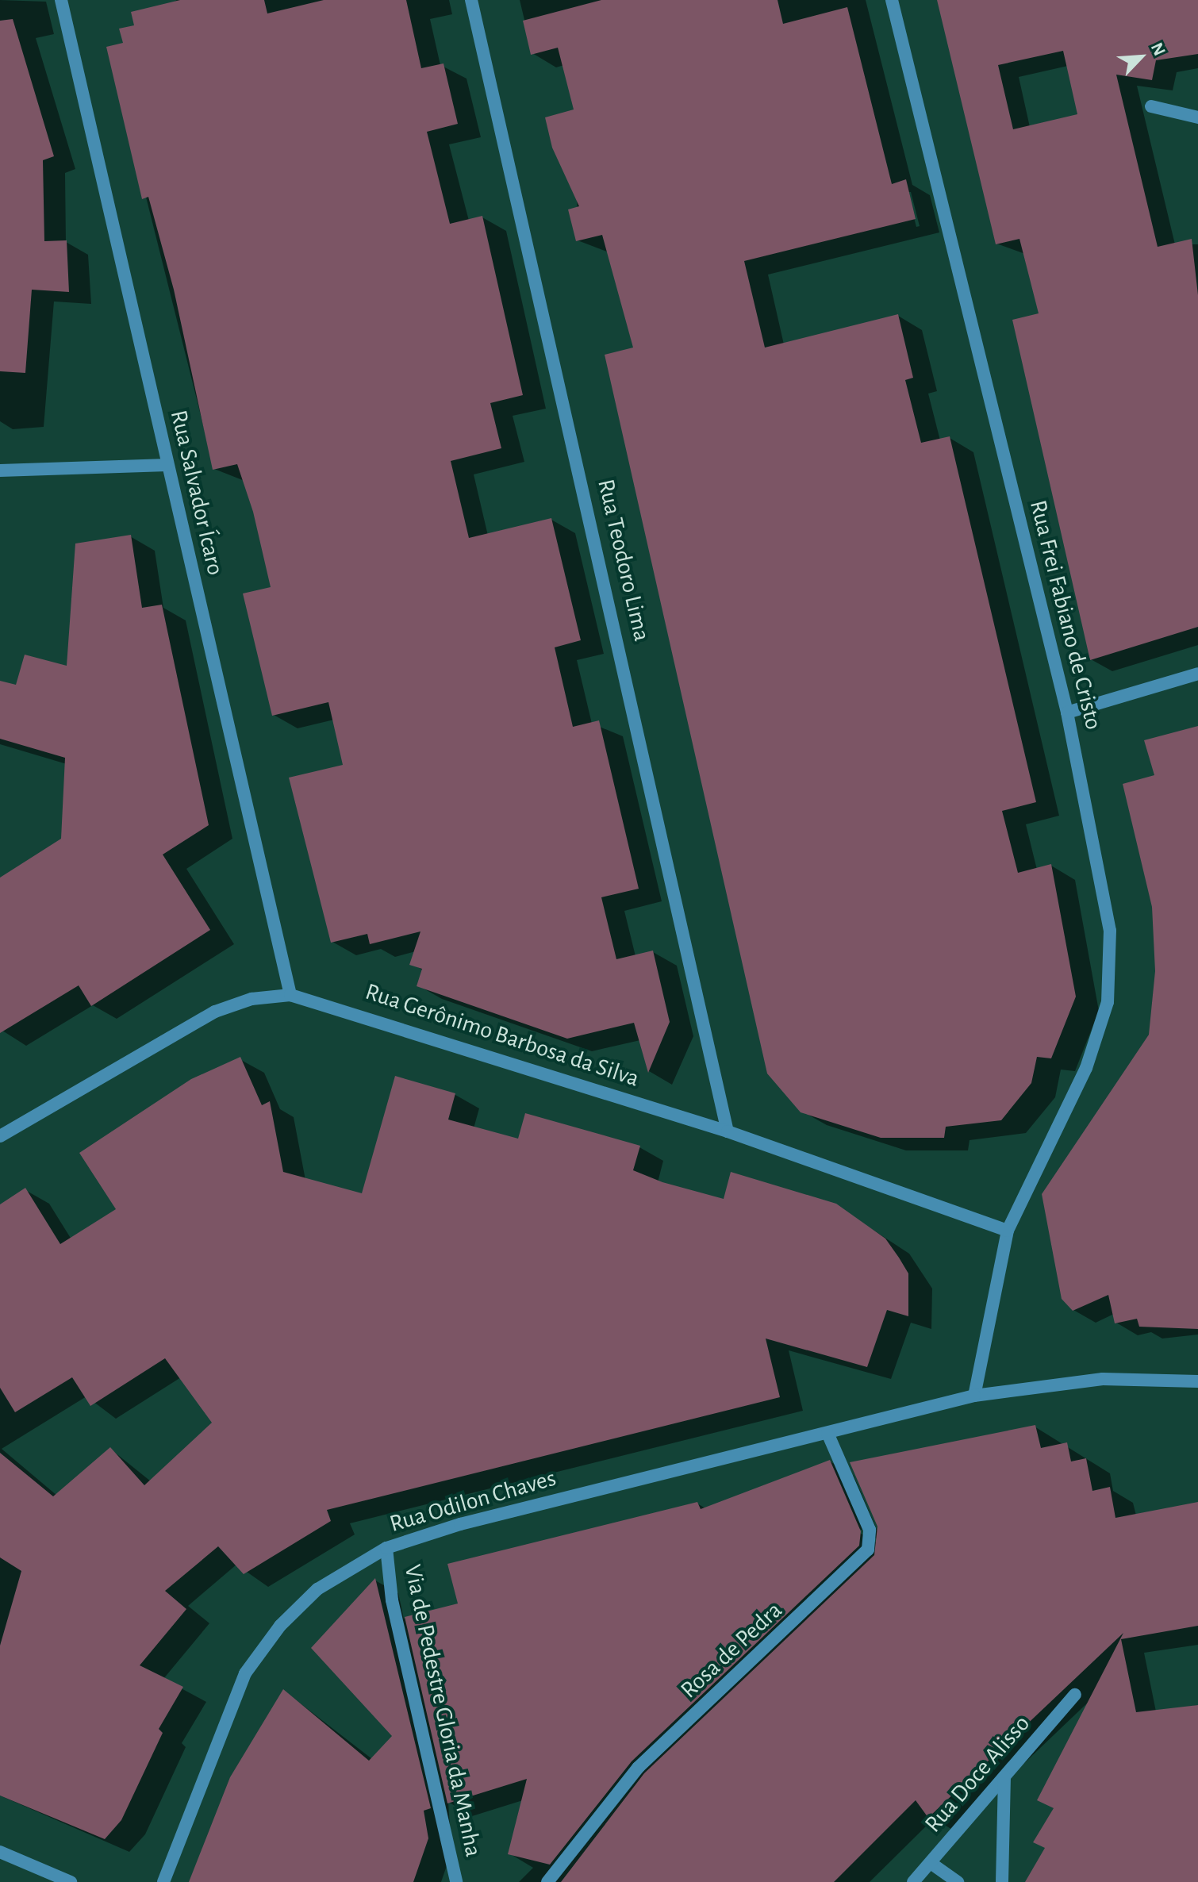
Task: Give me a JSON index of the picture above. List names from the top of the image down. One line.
{"streets":{"street":["Rua Salvador Ícaro","Rua Teodoro Lima","Rua Frei Fabiano de Cristo","Rua Gerônimo Barbosa da Silva","Rua Odilon Chaves","Rosa de Pedra","Via de Pedestre Gloria da Manha","Rua Doce Alisso"]},"crossings":[["Rua Salvador Ícaro","Rua Gerônimo Barbosa da Silva"],["Rua Teodoro Lima","Rua Gerônimo Barbosa da Silva"],["Rua Frei Fabiano de Cristo","Rua Gerônimo Barbosa da Silva"],["Rua Frei Fabiano de Cristo","Rua Odilon Chaves"],["Rua Odilon Chaves","Rosa de Pedra"],["Rua Odilon Chaves","Via de Pedestre Gloria da Manha"]],"north":"top right"}
